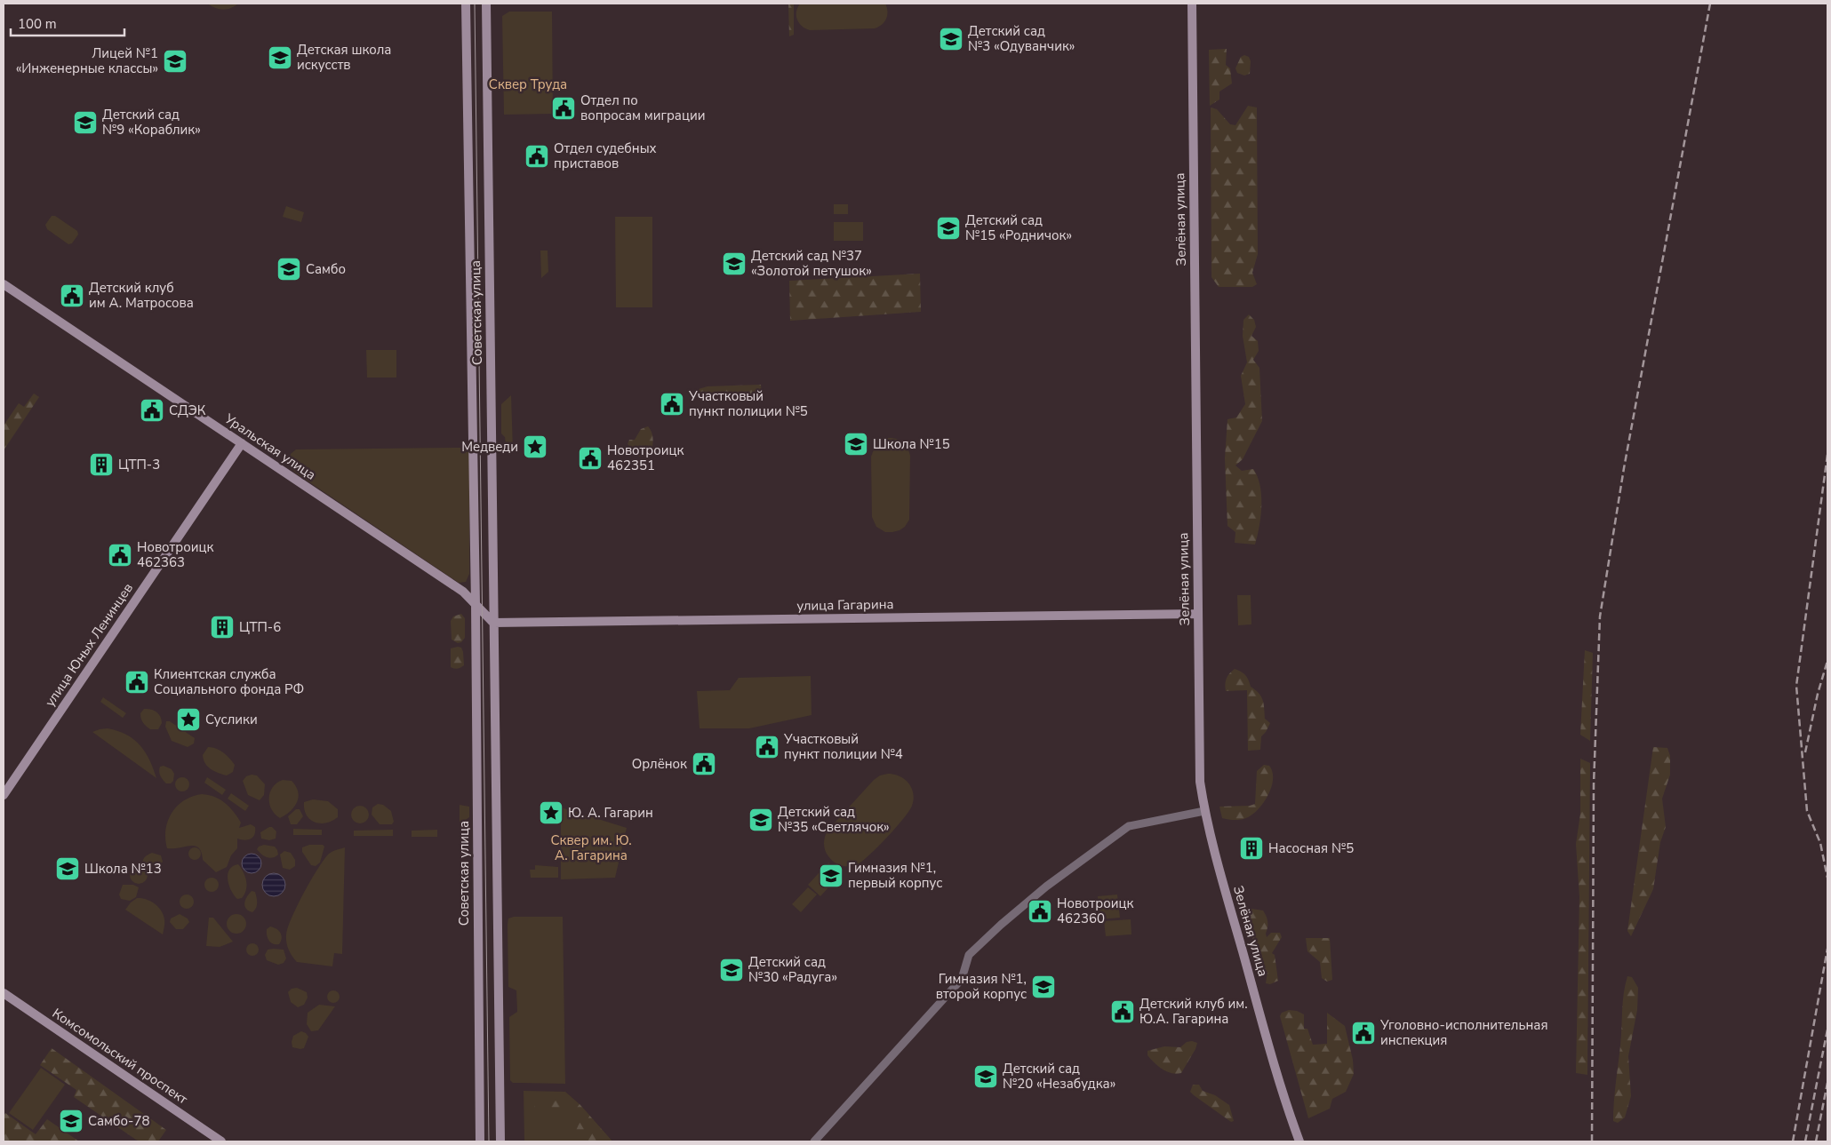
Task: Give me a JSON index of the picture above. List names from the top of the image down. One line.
{"streets":{"main road":["Зелёная улица","Советская улица","Уральская улица","улица Гагарина","улица Юных Ленинцев","Комсомольский проспект"]},"crossings":[["Зелёная улица","улица Гагарина"],["Советская улица","Уральская улица"],["Советская улица","улица Гагарина"],["Уральская улица","улица Юных Ленинцев"]],"parks":["Сквер Труда","Сквер им. Ю. А. Гагарина"],"places":{"school or university":["Детский сад №3 «Одуванчик»","Детская школа искусств","Лицей №1 «Инженерные классы»","Детский сад №9 «Кораблик»","Детский сад №15 «Родничок»","Детский сад №37 «Золотой петушок»","Самбо","Школа №15","Детский сад №35 «Светлячок»","Школа №13","Гимназия №1, первый корпус","Детский сад №30 «Радуга»","Гимназия №1, второй корпус","Детский сад №20 «Незабудка»","Самбо-78"],"public building":["Отдел по вопросам миграции","Отдел судебных приставов","Детский клуб им А. Матросова","Участковый пункт полиции №5","СДЭК","Новотроицк 462351","Новотроицк 462363","Клиентская служба Социального фонда РФ","Участковый пункт полиции №4","Орлёнок","Новотроицк 462360","Детский клуб им. Ю.А. Гагарина","Уголовно-исполнительная инспекция"],"place":["Медведи","Суслики","Ю. А. Гагарин"],"building":["ЦТП-3","ЦТП-6","Насосная №5"]},"scale_bar":"100 m"}
